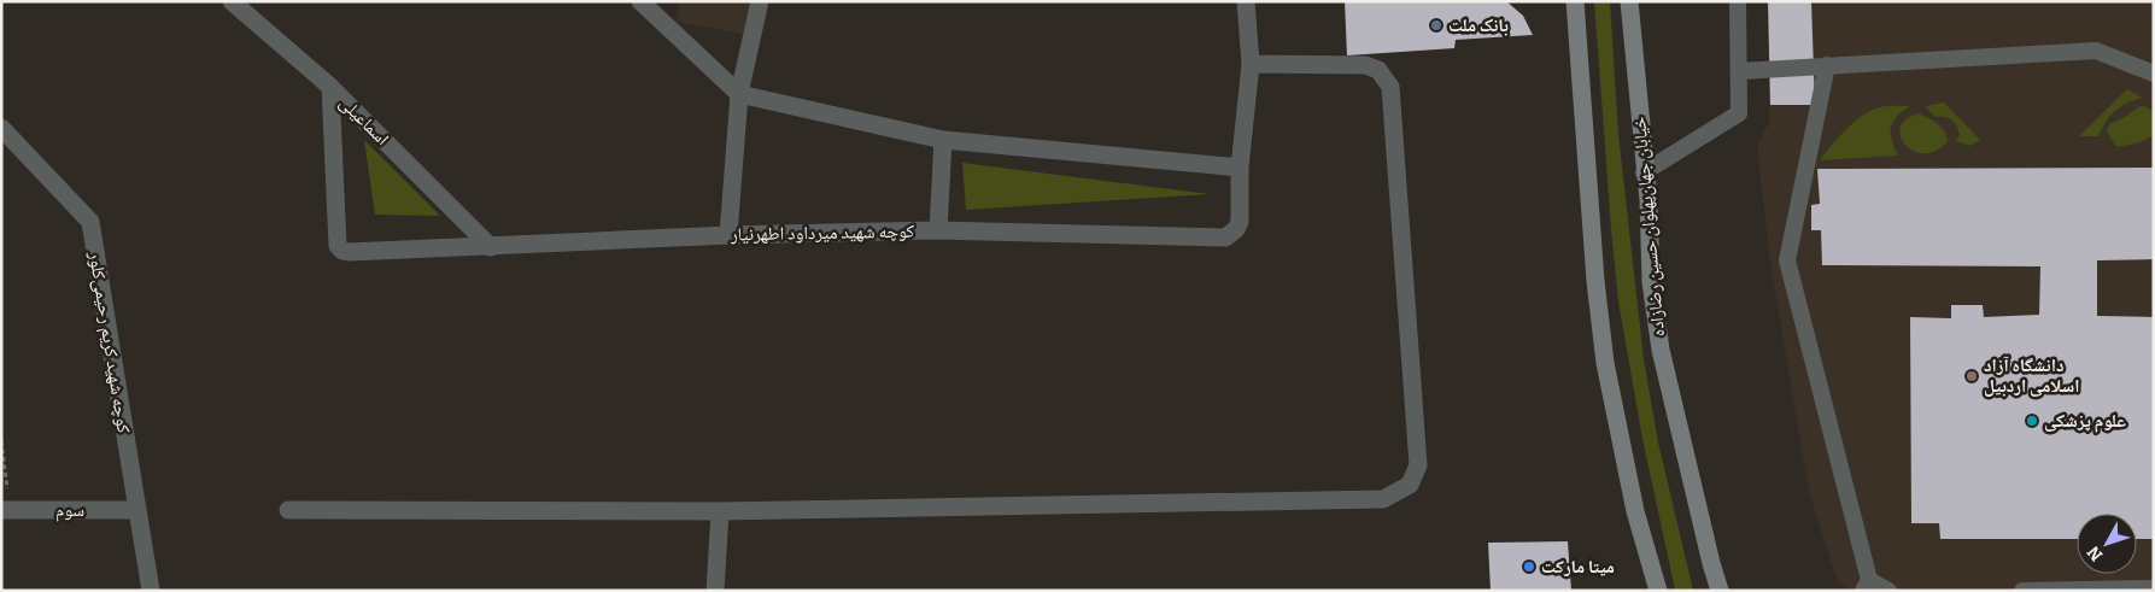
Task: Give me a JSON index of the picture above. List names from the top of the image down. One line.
{"streets":{"main road":["خیابان جهان‌پهلوان حسین رضا‌زاده"],"street":["اسماعیلی","کوچه شهید میرداود اطهرنیار","کوچه شهید کریم رحیمی‌کلور","سوم"]},"crossings":[["اسماعیلی","کوچه شهید میرداود اطهرنیار"],["کوچه شهید کریم رحیمی‌کلور","سوم"]],"places":["بانک ملت","دانشگاه آزاد اسلامی اردبیل","علوم پزشکی","میتا مارکت"],"north":"bottom left"}
